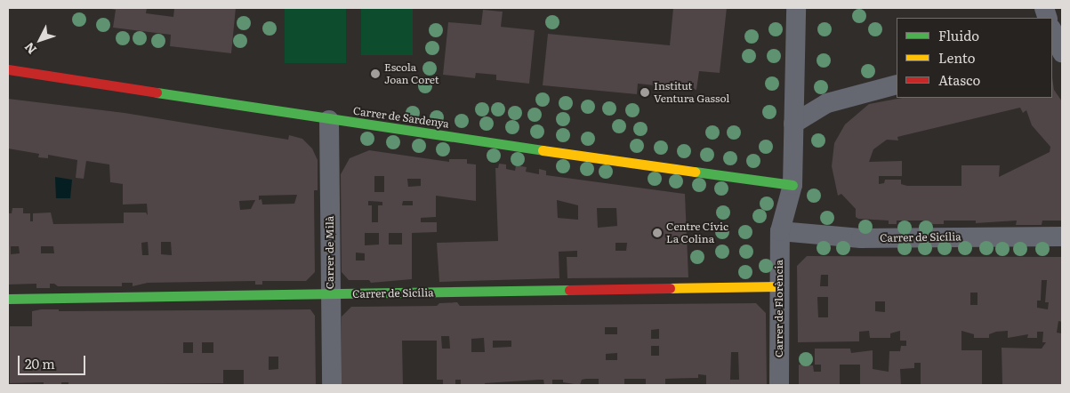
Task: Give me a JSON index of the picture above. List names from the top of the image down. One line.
{"streets":{"street":["Carrer de Sardenya","Carrer de Sicília","Carrer de Milà","Carrer de Florència"]},"crossings":[["Carrer de Sardenya","Carrer de Milà"],["Carrer de Sardenya","Carrer de Florència"],["Carrer de Sicília","Carrer de Milà"],["Carrer de Sicília","Carrer de Florència"]],"places":["Escola Joan Coret","Institut Ventura Gassol","Centre Cívic La Colina"],"legend":["Fluido","Lento","Atasco"],"scale_bar":"20 m","north":"bottom left"}
